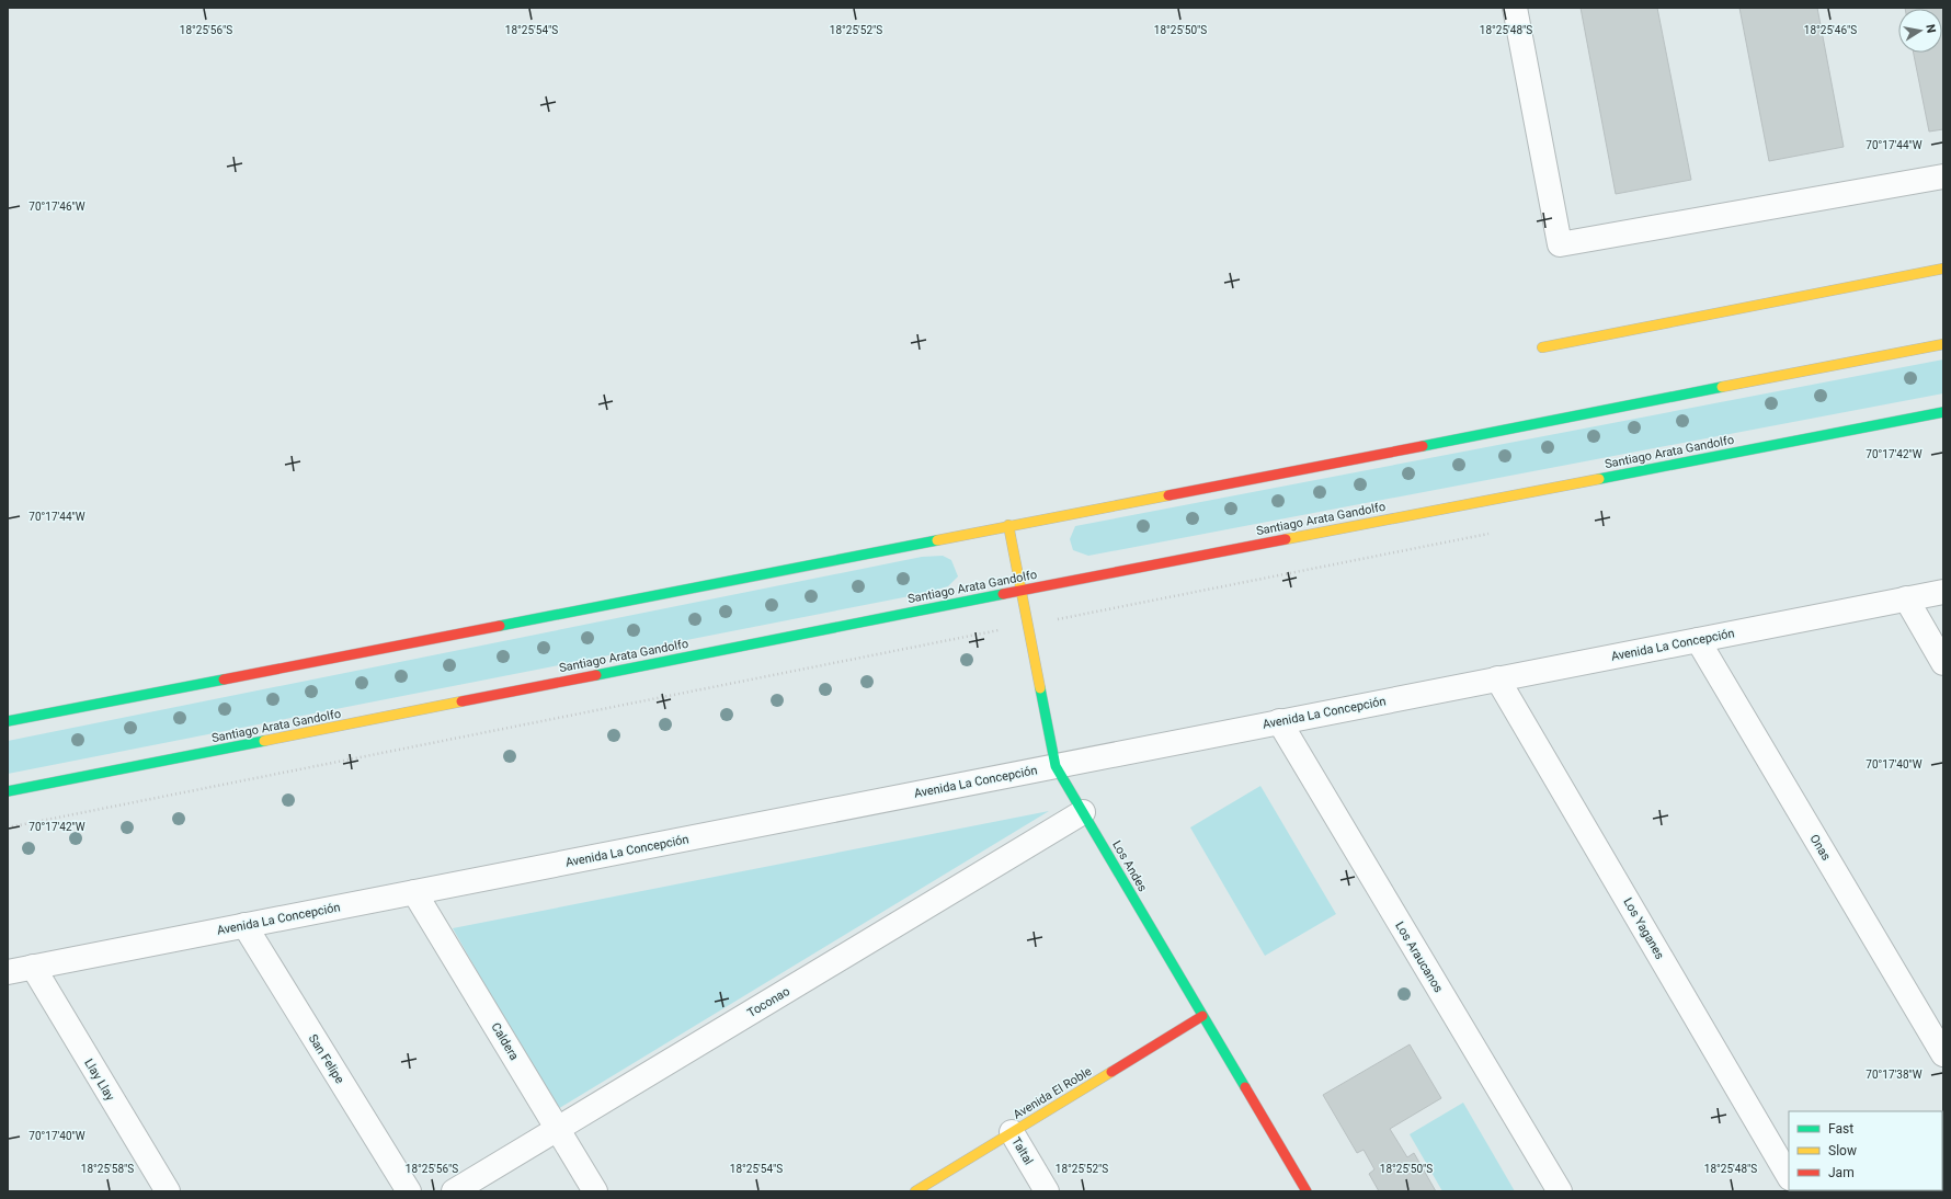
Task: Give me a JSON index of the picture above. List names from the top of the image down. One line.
{"streets":{"main road":["Santiago Arata Gandolfo","Los Andes","Avenida El Roble"],"street":["Avenida La Concepción","Onas","Los Yaganes","Los Araucanos","Toconao","Caldera","San Felipe","Llay Llay","Taltal"]},"crossings":[["Santiago Arata Gandolfo","Los Andes"],["Avenida La Concepción","Onas"],["Avenida La Concepción","Los Andes"],["Avenida La Concepción","Los Yaganes"],["Avenida La Concepción","Los Araucanos"],["Avenida La Concepción","Caldera"],["Avenida La Concepción","San Felipe"],["Avenida La Concepción","Llay Llay"],["Los Andes","Toconao"],["Los Andes","Avenida El Roble"],["Toconao","Caldera"],["Avenida El Roble","Taltal"]],"legend":["Fast","Slow","Jam"],"north":"right","coordinates":["18°25'56\"S","18°25'54\"S","18°25'52\"S","18°25'50\"S","18°25'48\"S","18°25'46\"S","70°17'44\"W","70°17'46\"W","70°17'42\"W","70°17'40\"W","70°17'38\"W","18°25'58\"S"]}
